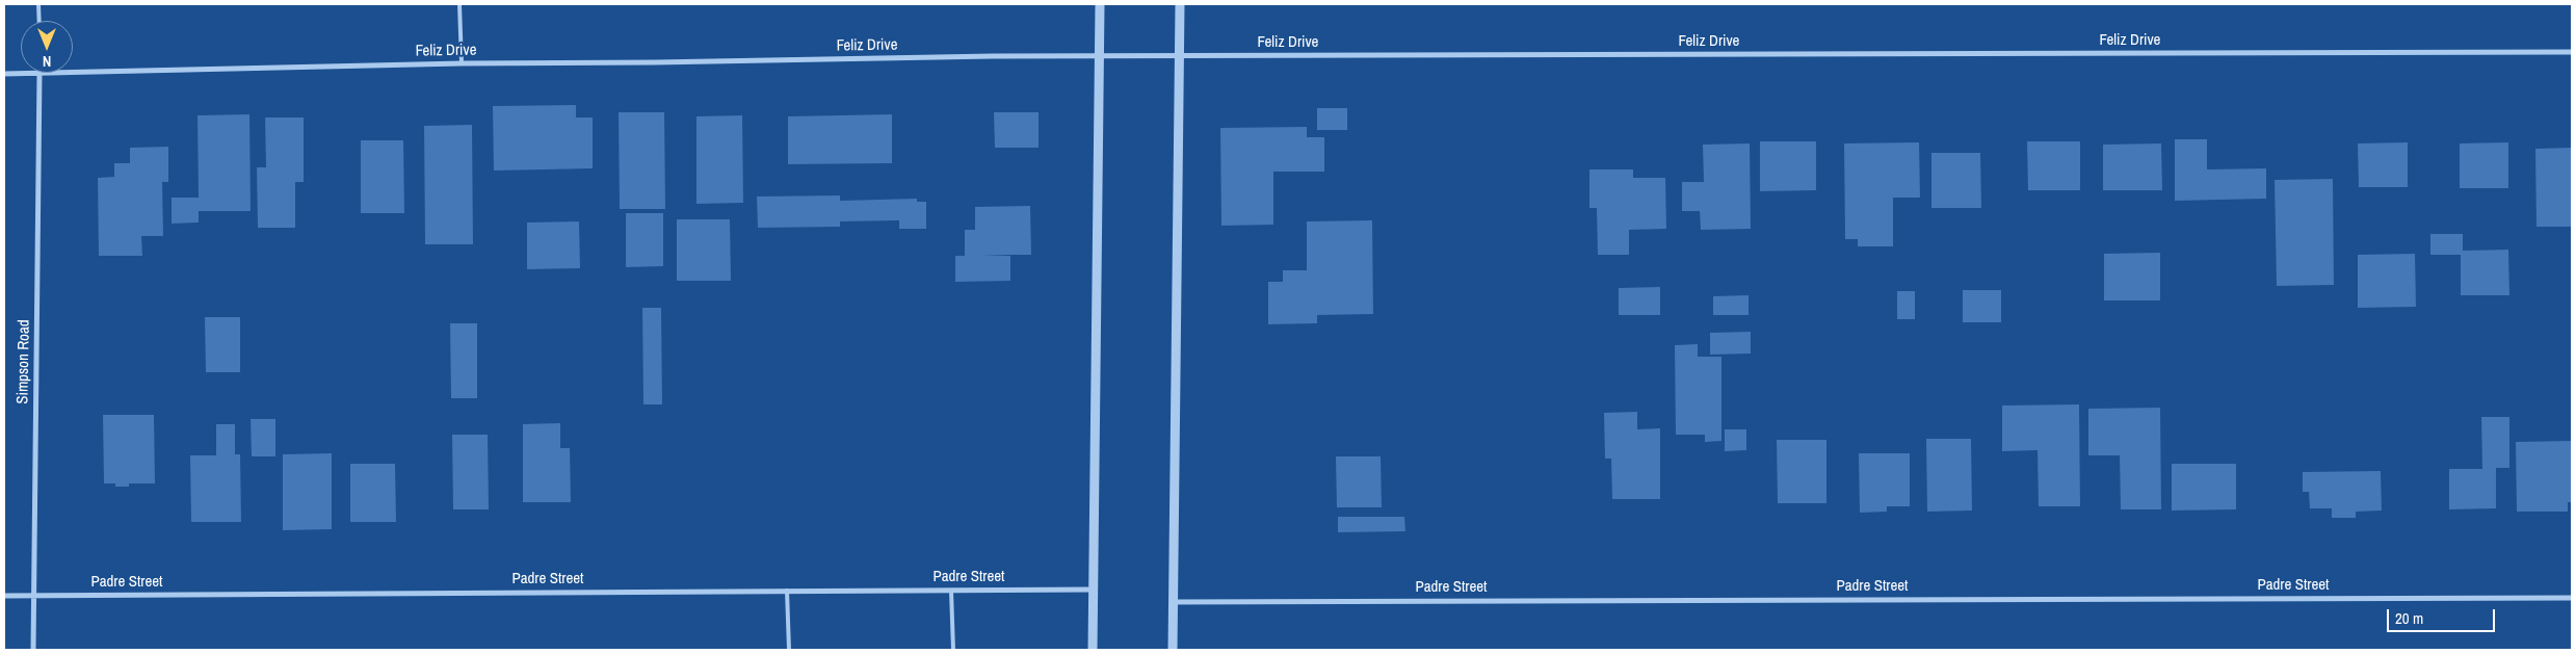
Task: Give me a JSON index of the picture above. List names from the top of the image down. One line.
{"streets":{"street":["Feliz Drive","Simpson Road","Padre Street"]},"crossings":[["Feliz Drive","Simpson Road"],["Simpson Road","Padre Street"]],"scale_bar":"20 m","north":"bottom"}
